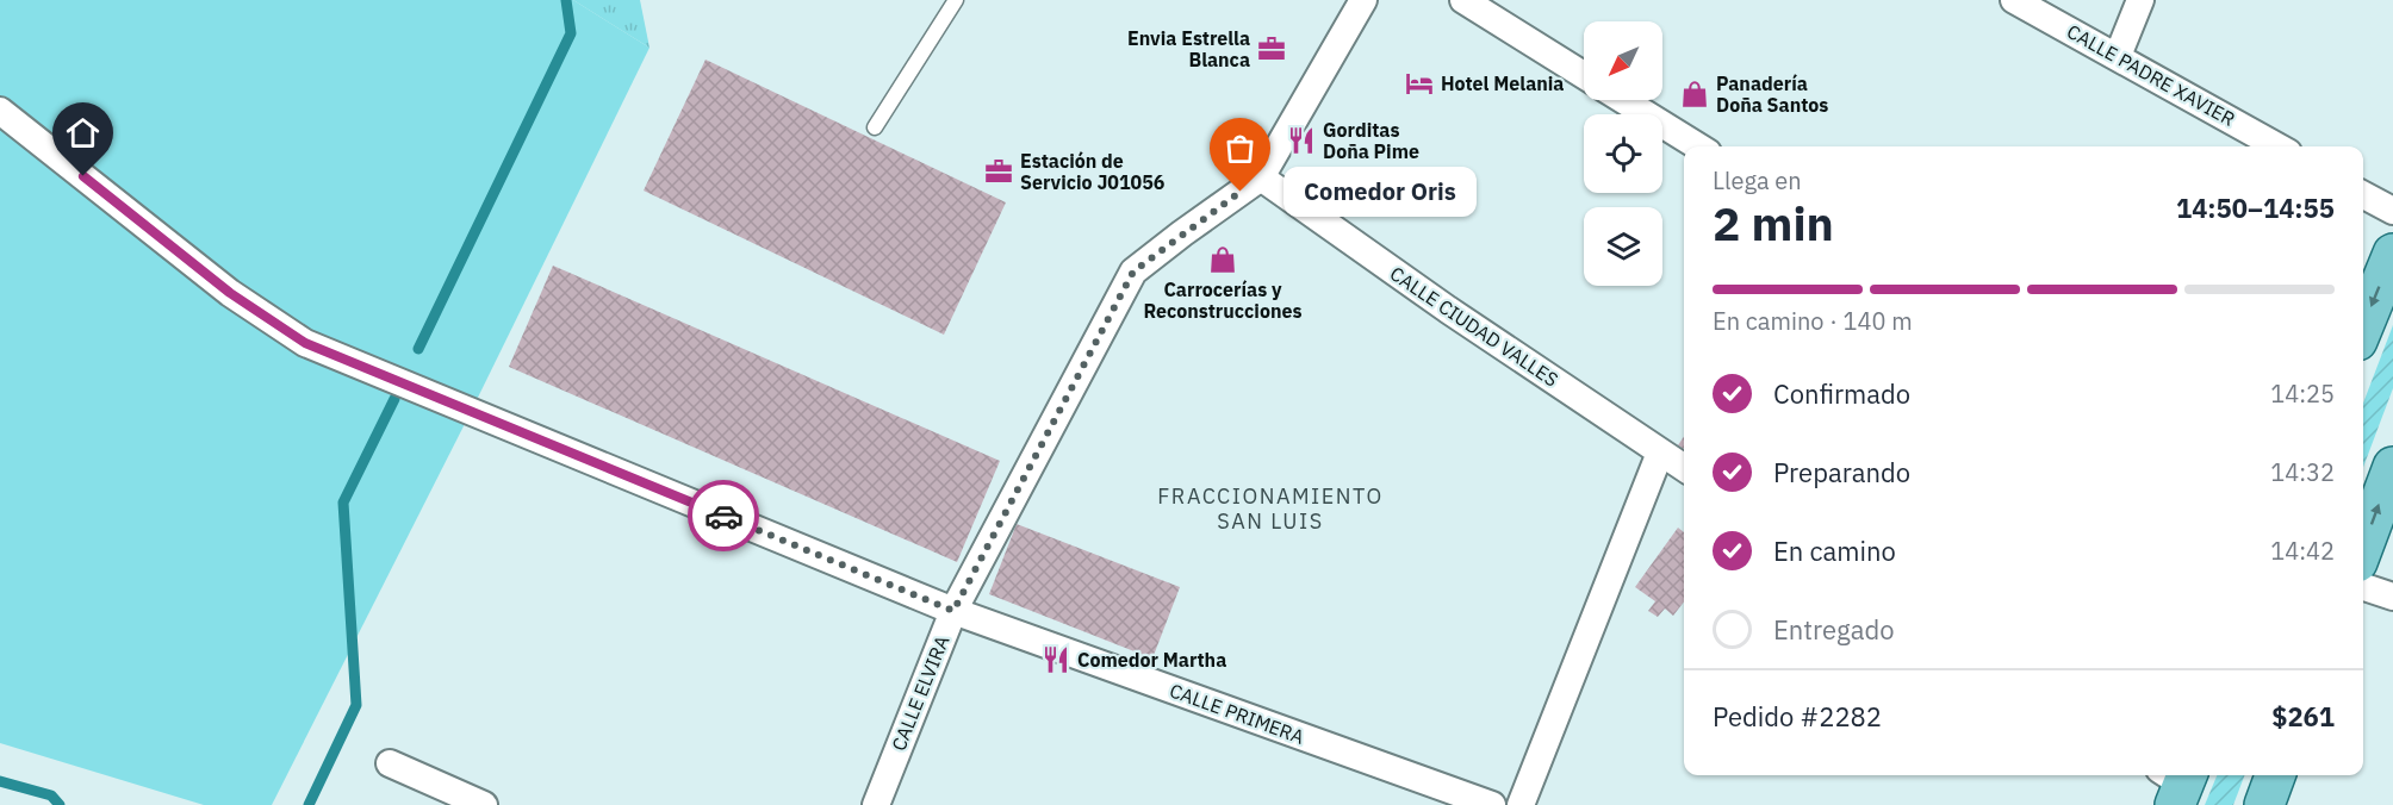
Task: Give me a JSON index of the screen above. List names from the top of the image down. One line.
{"streets":{"street":["CALLE PADRE XAVIER","CALLE CIUDAD VALLES","CALLE ELVIRA","CALLE PRIMERA"]},"crossings":[["CALLE CIUDAD VALLES","CALLE ELVIRA"],["CALLE ELVIRA","CALLE PRIMERA"]],"districts":["FRACCIONAMIENTO SAN LUIS"],"places":{"office":["Envia Estrella Blanca","Estación de Servicio J01056"],"hotel":["Hotel Melania"],"shop":["Panadería Doña Santos","Carrocerías y Reconstrucciones"],"restaurant":["Gorditas Doña Pime","Comedor Martha"],"other":["Comedor Oris"]},"north":"bottom left","page":{"heading":["2 min","Llega en","14:50–14:55"],"panel":["Pedido #2282","$261"],"bubble":"Comedor Oris","bar":"En camino · 140 m","list":[["Confirmado","14:25"],["Preparando","14:32"],["En camino","14:42"],"Entregado"]}}
